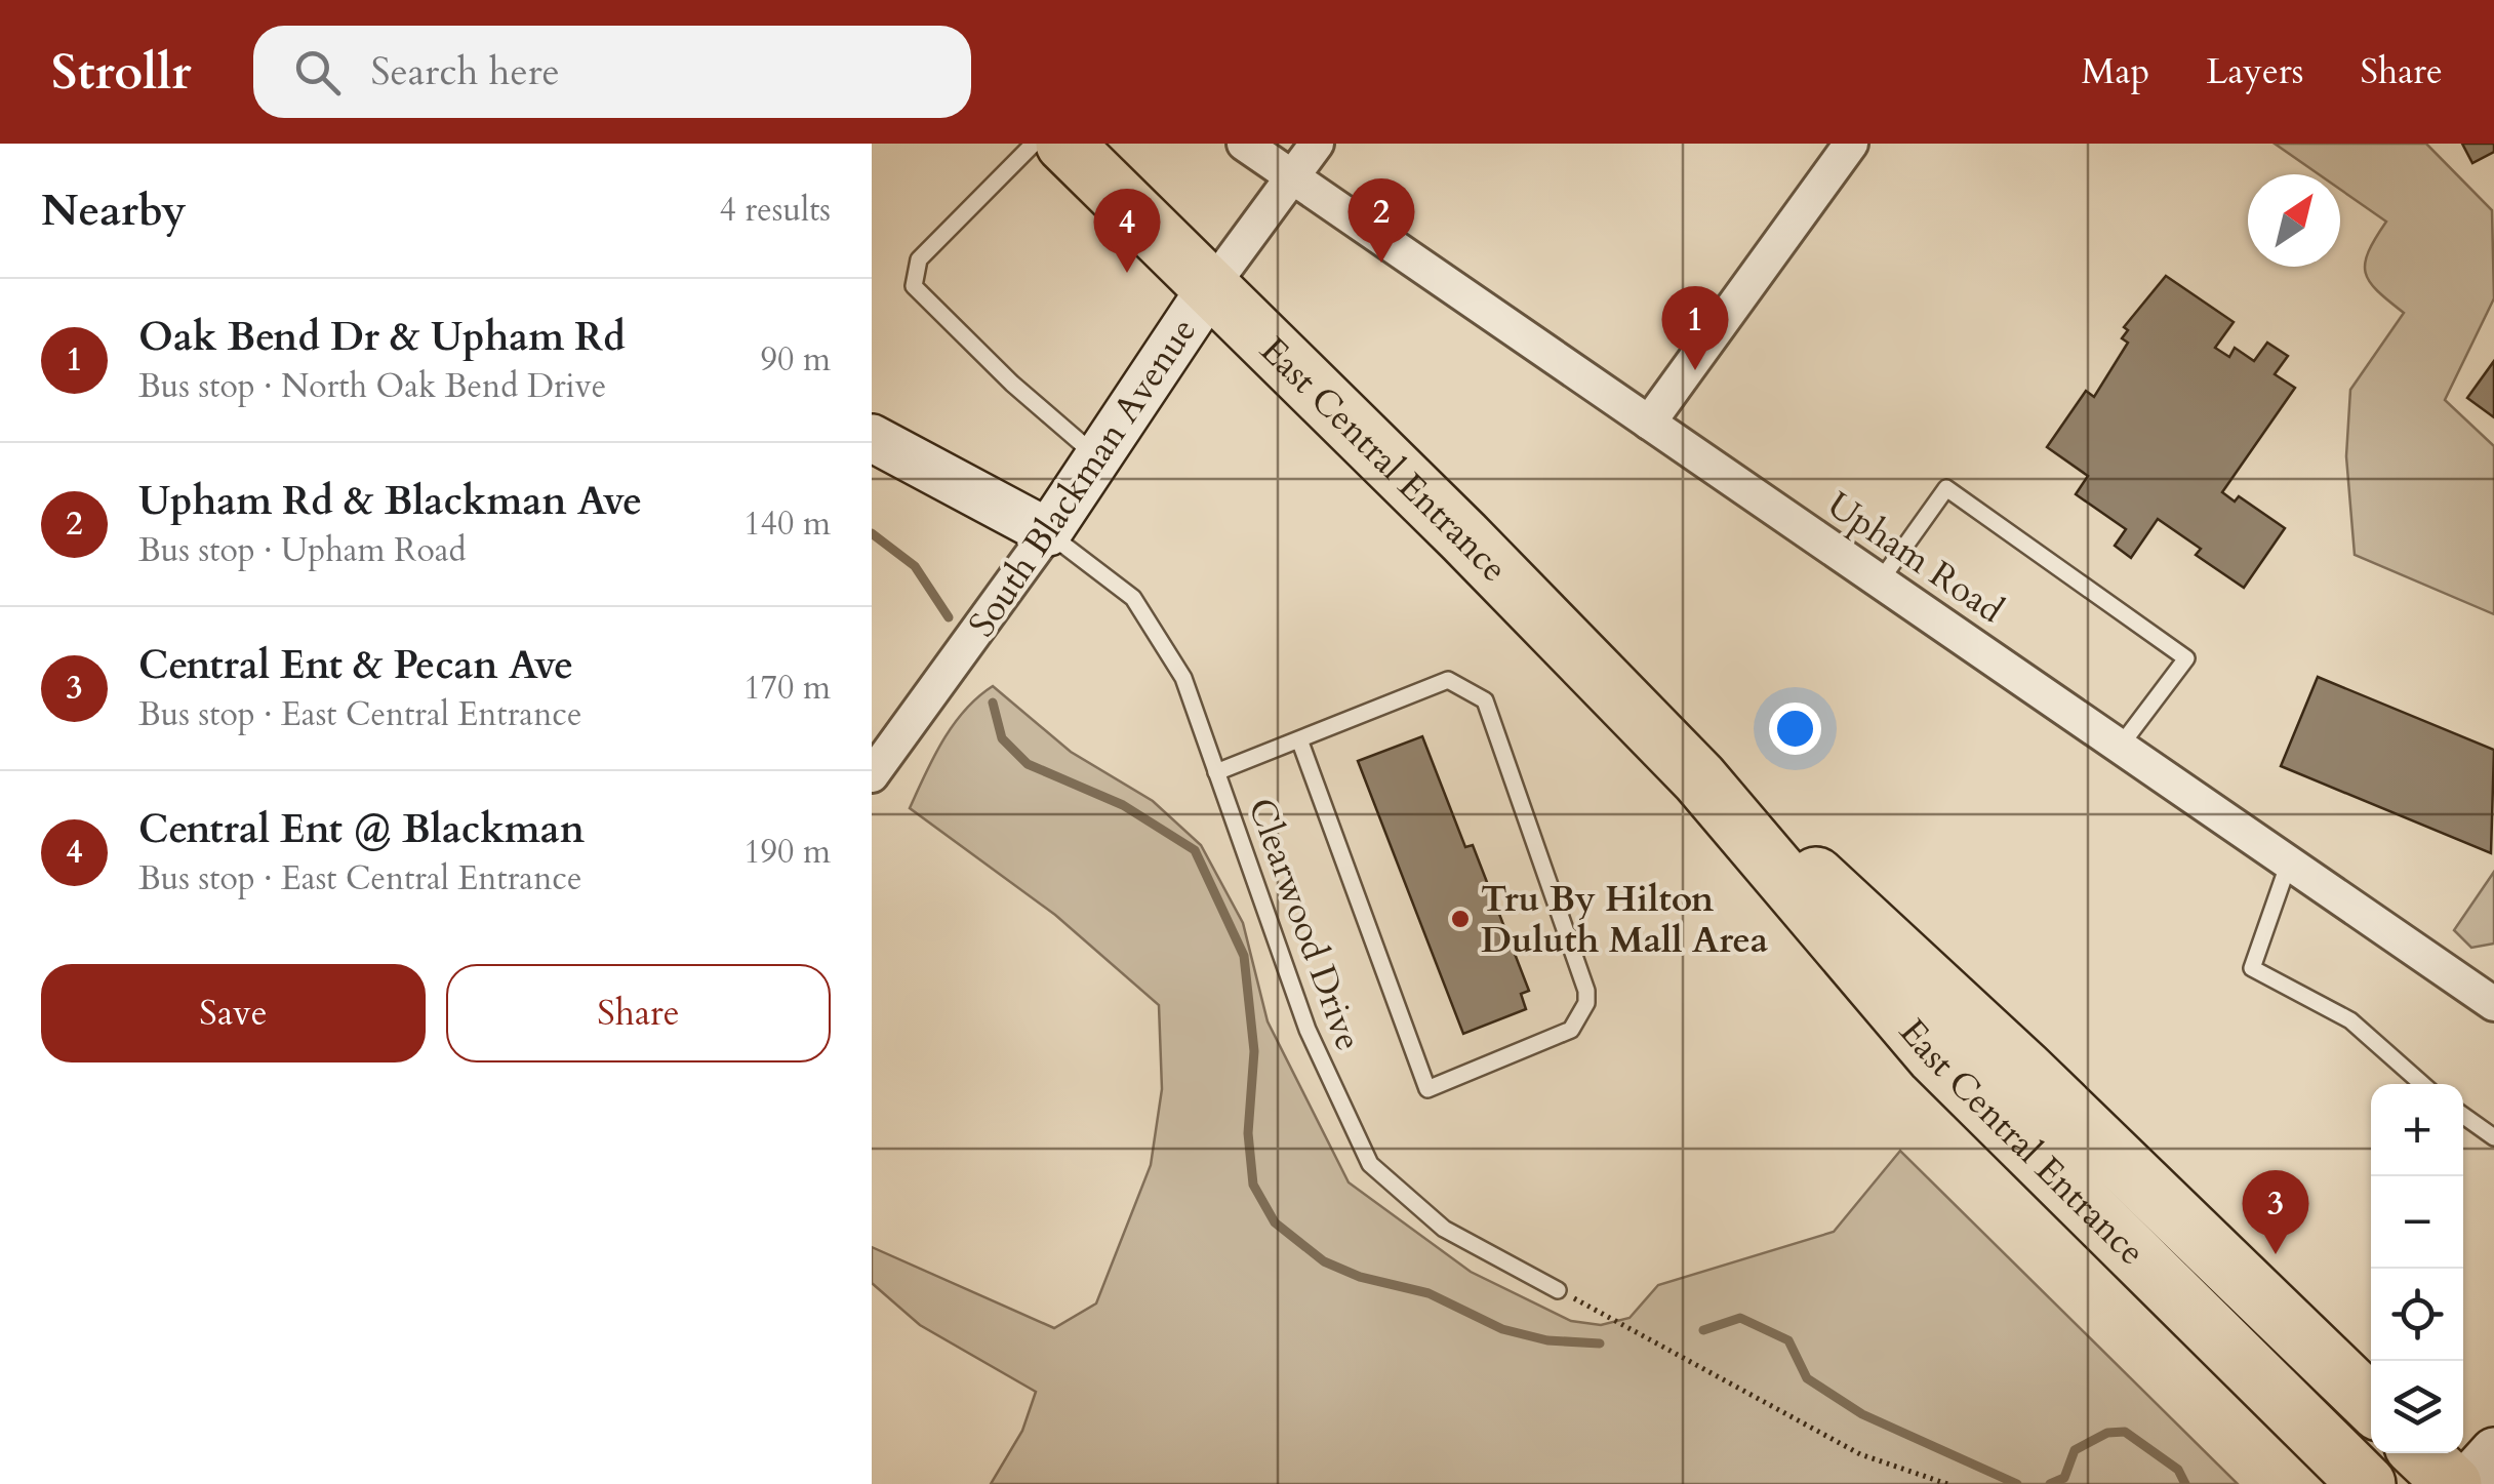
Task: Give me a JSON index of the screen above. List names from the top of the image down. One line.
{"streets":{"highway":["East Central Entrance"],"street":["South Blackman Avenue","Upham Road"],"lane":["Clearwood Drive"]},"crossings":[["East Central Entrance","South Blackman Avenue"],["South Blackman Avenue","Upham Road"],["South Blackman Avenue","Clearwood Drive"]],"places":["Tru By Hilton Duluth Mall Area"],"north":"top right","page":{"header":"Strollr","search":"Search here","nav":["Map","Layers","Share"],"heading":["Nearby","4 results"],"pins":["2","4","1","3"],"list":[{"mark":"1","name":"Oak Bend Dr & Upham Rd","note":"Bus stop · North Oak Bend Drive","value":"90 m"},{"mark":"2","name":"Upham Rd & Blackman Ave","note":"Bus stop · Upham Road","value":"140 m"},{"mark":"3","name":"Central Ent & Pecan Ave","note":"Bus stop · East Central Entrance","value":"170 m"},{"mark":"4","name":"Central Ent @ Blackman","note":"Bus stop · East Central Entrance","value":"190 m"}],"buttons":["Save","Share"],"map_buttons":["+","−"]}}
